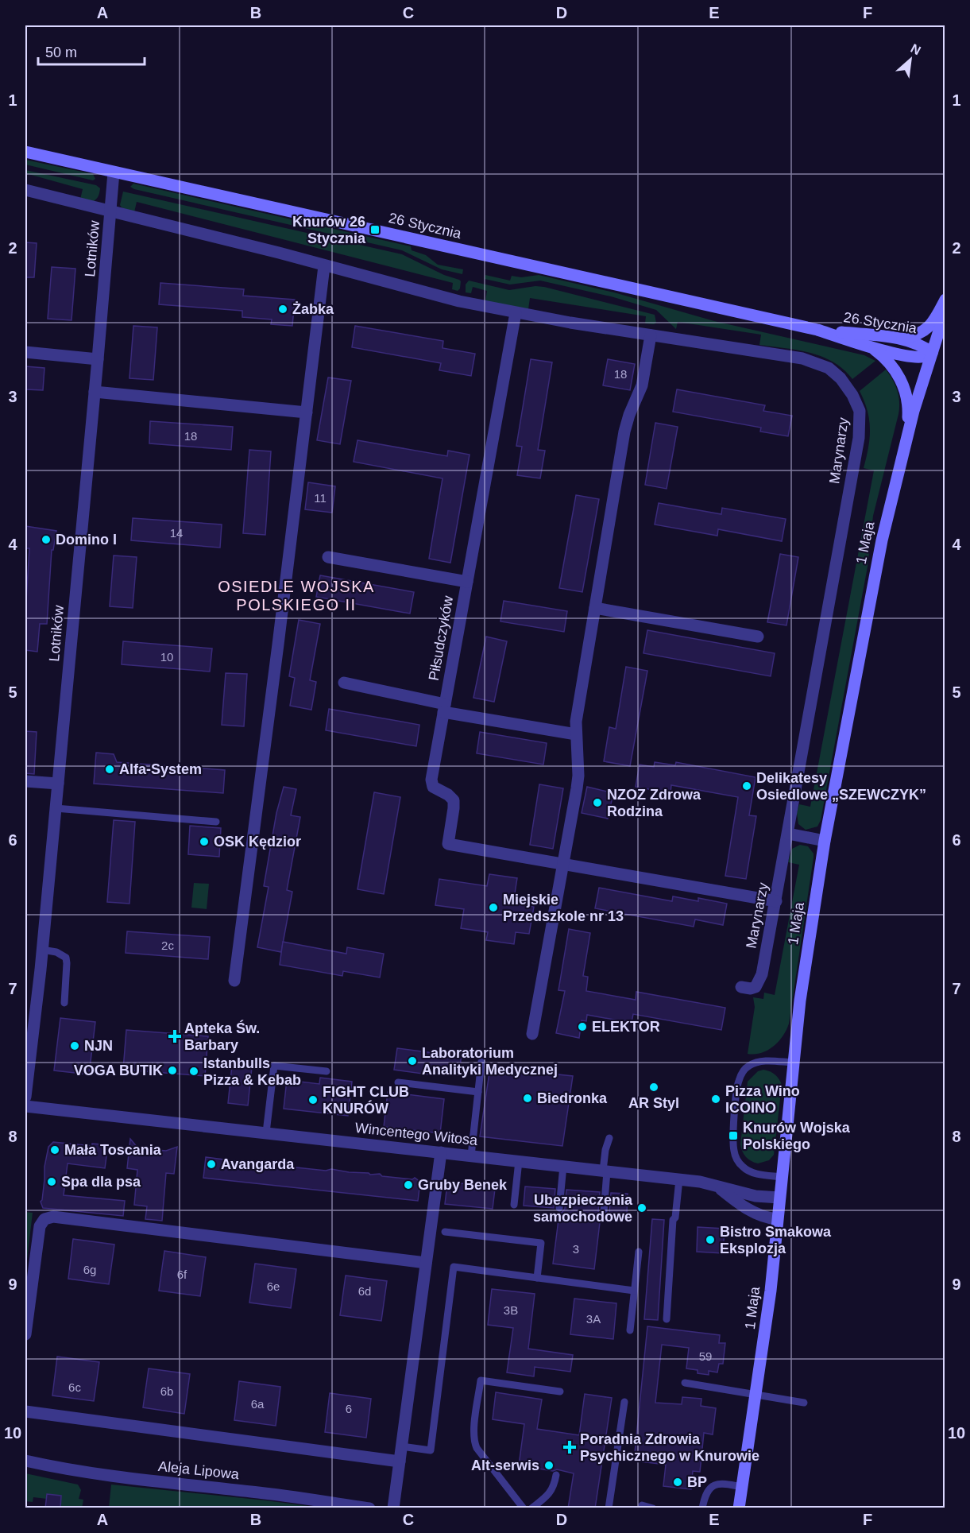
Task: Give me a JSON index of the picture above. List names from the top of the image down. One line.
{"streets":{"street":["26 Stycznia","Lotników","Marynarzy","1 Maja","Piłsudczyków","Wincentego Witosa","Aleja Lipowa"]},"crossings":[["26 Stycznia","Lotników"],["26 Stycznia","1 Maja"],["Lotników","Marynarzy"],["Marynarzy","Piłsudczyków"],["1 Maja","Wincentego Witosa"]],"districts":["OSIEDLE WOJSKA POLSKIEGO II"],"places":{"transit":["Knurów 26 Stycznia","Knurów Wojska Polskiego"],"other":["Żabka","Domino I","Alfa-System","Delikatesy Osiedlowe „SZEWCZYK”","NZOZ Zdrowa Rodzina","OSK Kędzior","Miejskie Przedszkole nr 13","ELEKTOR","NJN","Laboratorium Analityki Medycznej","VOGA BUTIK","Istanbulls Pizza & Kebab","AR Styl","Biedronka","Pizza Wino ICOINO","FIGHT CLUB KNURÓW","Mała Toscania","Avangarda","Spa dla psa","Gruby Benek","Ubezpieczenia samochodowe","Bistro Smakowa Eksplozja","Alt-serwis","BP"],"health":["Apteka Św. Barbary","Poradnia Zdrowia Psychicznego w Knurowie"]},"house_numbers":["18","18","11","14","10","2c","3","6g","6f","6e","6d","3B","3A","59","6c","6b","6a","6"],"scale_bar":"50 m","north":"top right","grid":{"columns":["A","B","C","D","E","F"],"rows":["1","2","3","4","5","6","7","8","9","10"]}}
